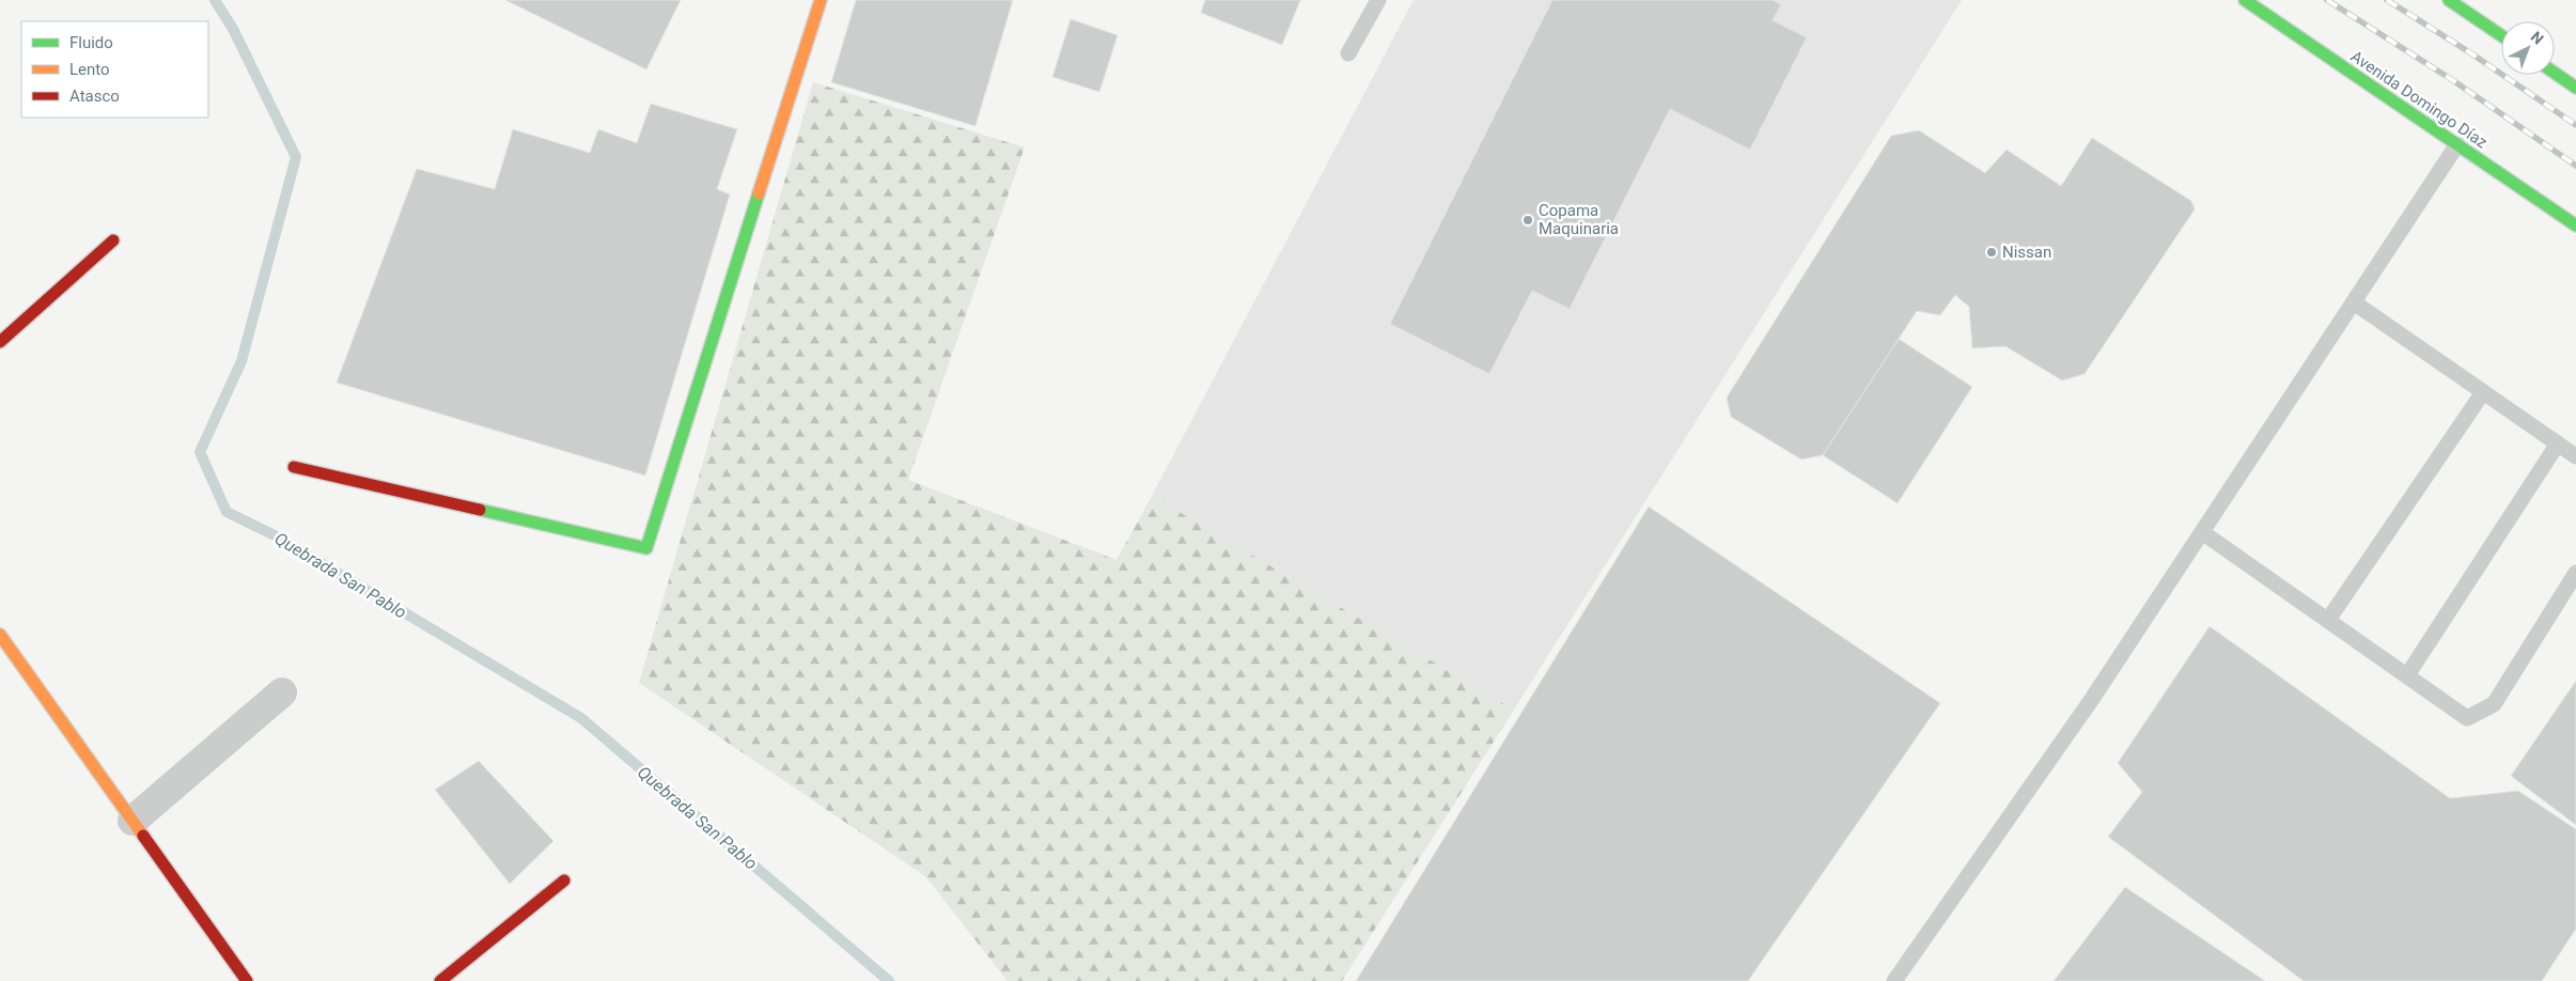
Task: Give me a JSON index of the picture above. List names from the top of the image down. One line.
{"streets":{"street":["Avenida Domingo Díaz"]},"water":["Quebrada San Pablo"],"places":["Copama Maquinaria","Nissan"],"legend":["Fluido","Lento","Atasco"],"north":"top right"}
